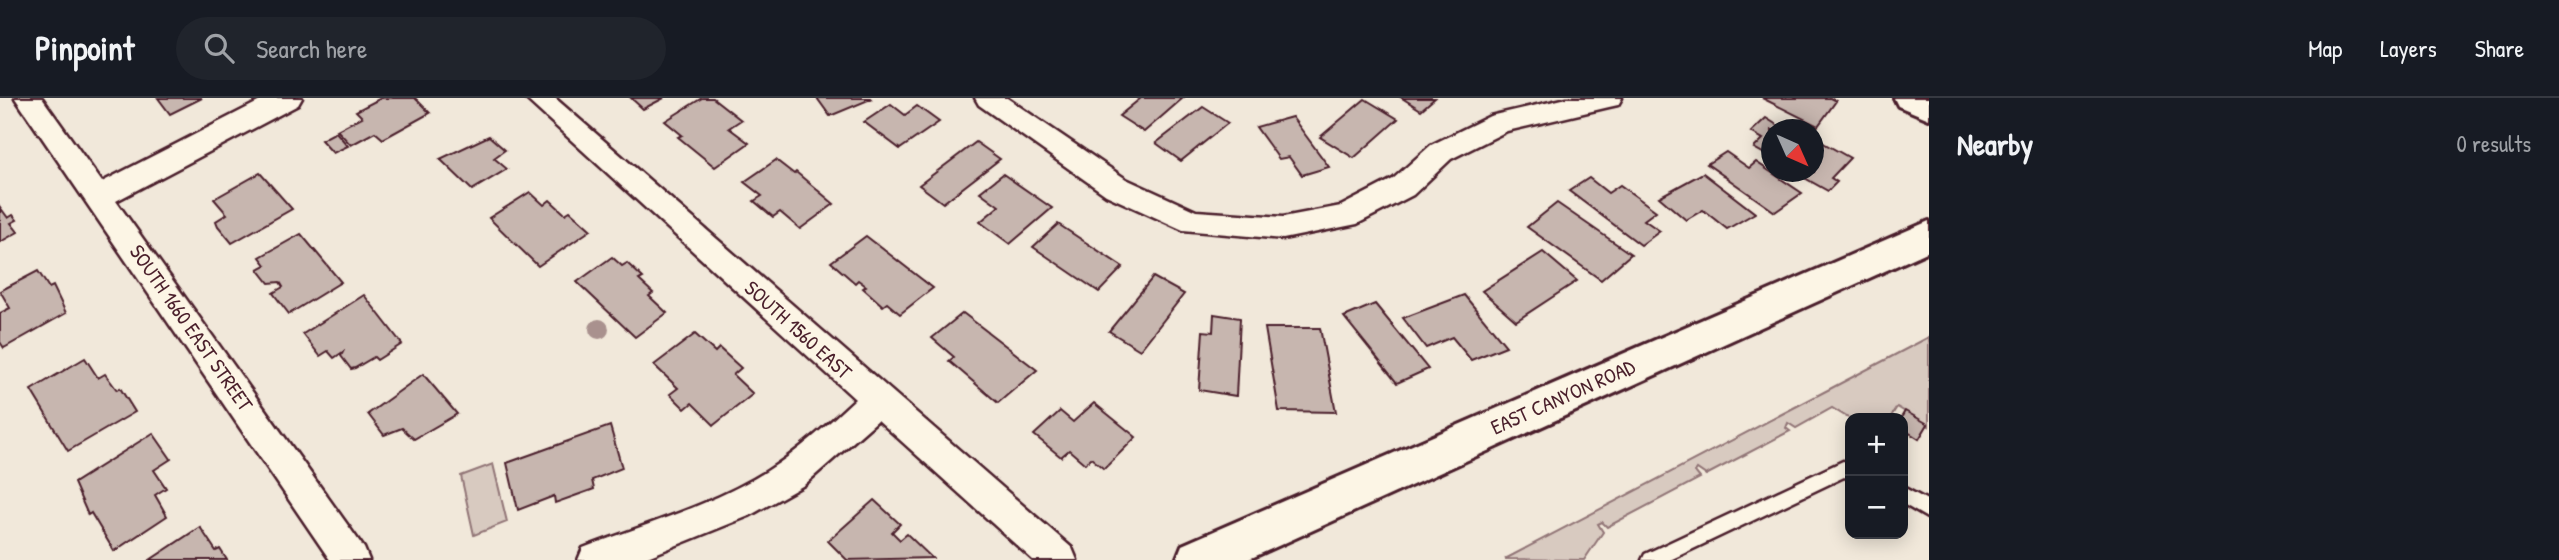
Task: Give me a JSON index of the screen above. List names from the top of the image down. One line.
{"streets":{"main road":["EAST CANYON ROAD"],"street":["SOUTH 1660 EAST STREET","SOUTH 1560 EAST"]},"north":"bottom right","page":{"header":"Pinpoint","search":"Search here","nav":["Map","Layers","Share"],"heading":["Nearby","0 results"],"map_buttons":["+","−"]}}
